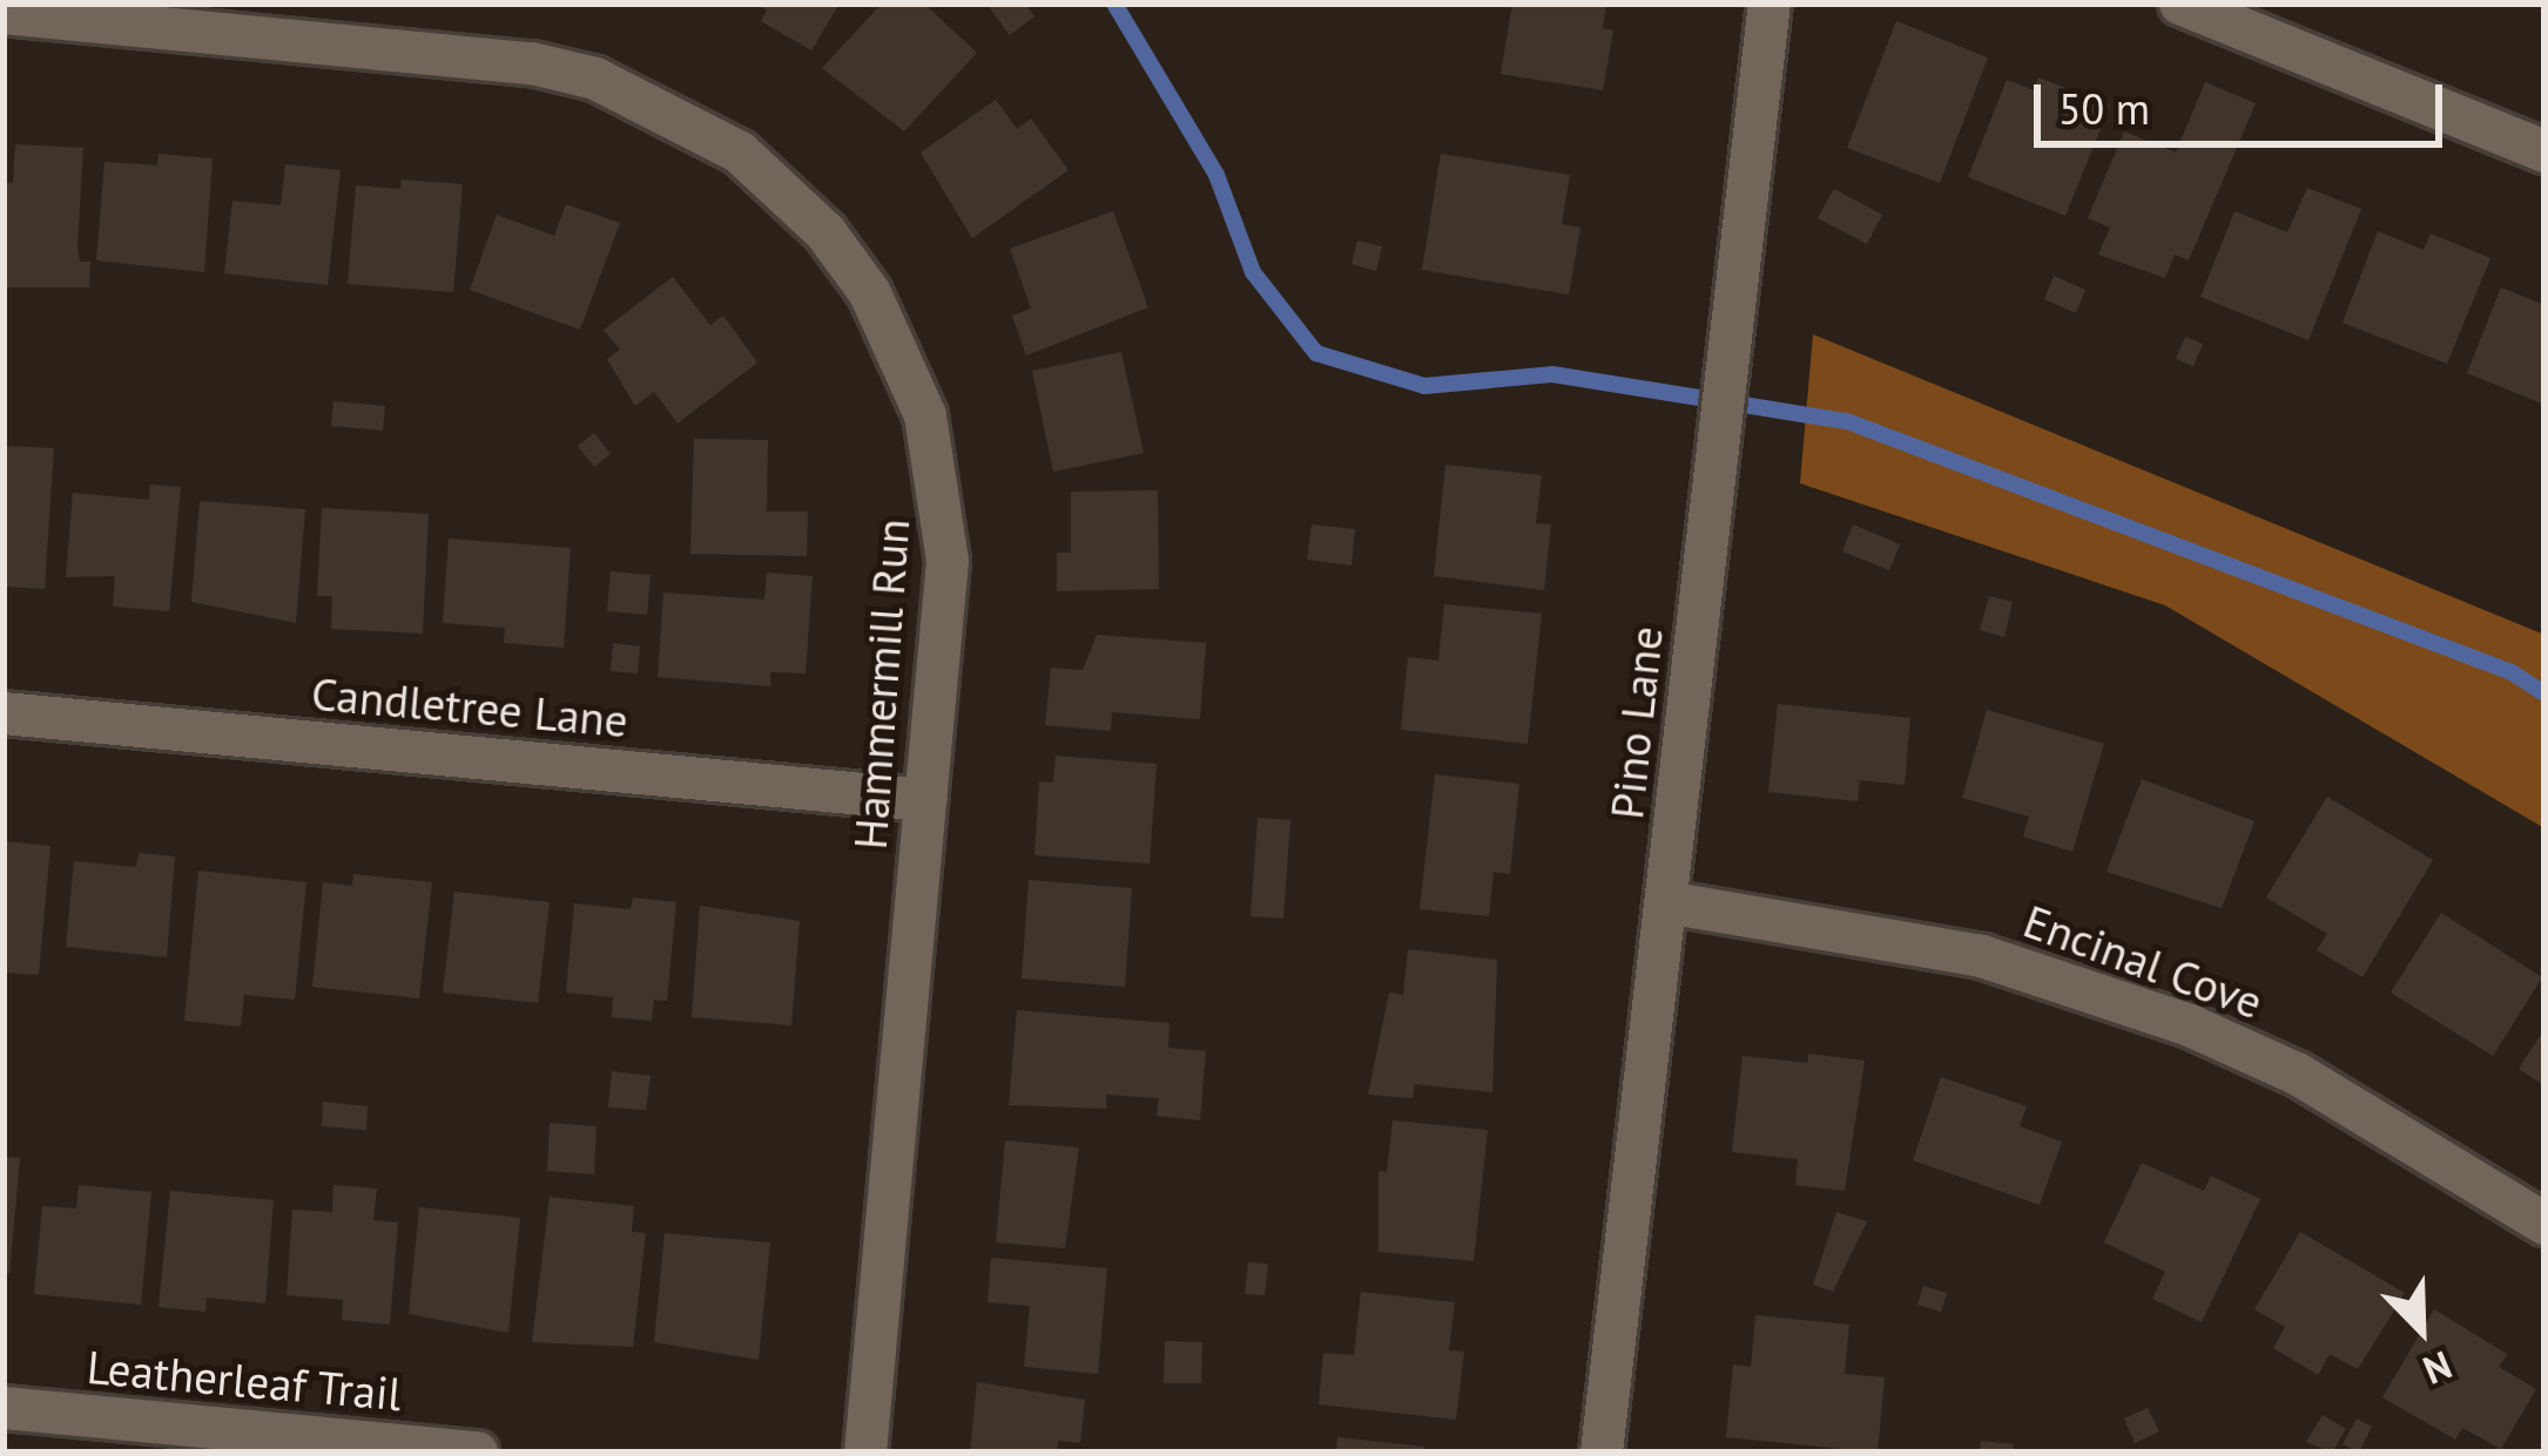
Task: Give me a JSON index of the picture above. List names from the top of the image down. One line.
{"streets":{"street":["Hammermill Run","Candletree Lane","Pino Lane","Encinal Cove","Leatherleaf Trail"]},"crossings":[["Hammermill Run","Candletree Lane"],["Pino Lane","Encinal Cove"]],"scale_bar":"50 m","north":"bottom right"}
